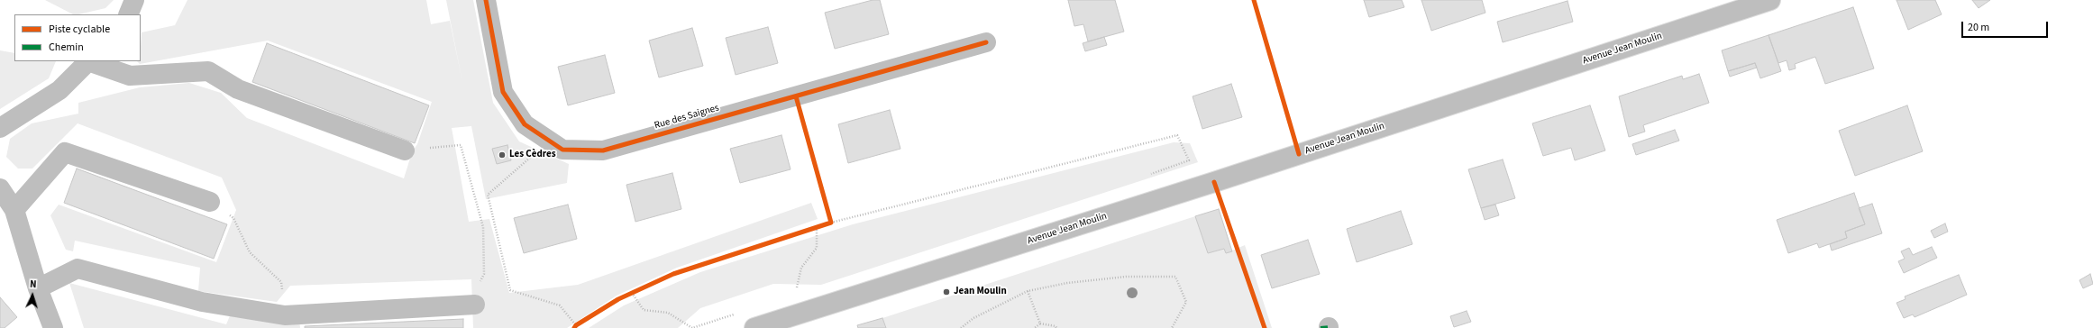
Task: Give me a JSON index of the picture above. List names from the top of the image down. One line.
{"streets":{"main road":["Avenue Jean Moulin","Rue des Saignes"]},"places":["Les Cèdres","Jean Moulin"],"legend":["Piste cyclable","Chemin"],"scale_bar":"20 m","north":"top"}
